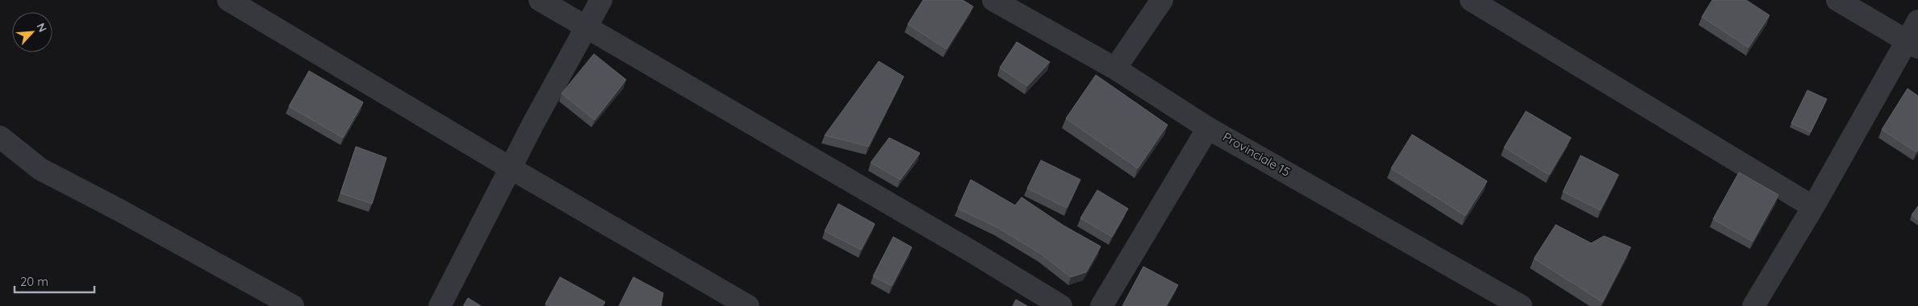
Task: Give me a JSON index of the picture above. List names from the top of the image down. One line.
{"streets":{"street":["Provinciale 15"]},"scale_bar":"20 m","north":"top right"}
